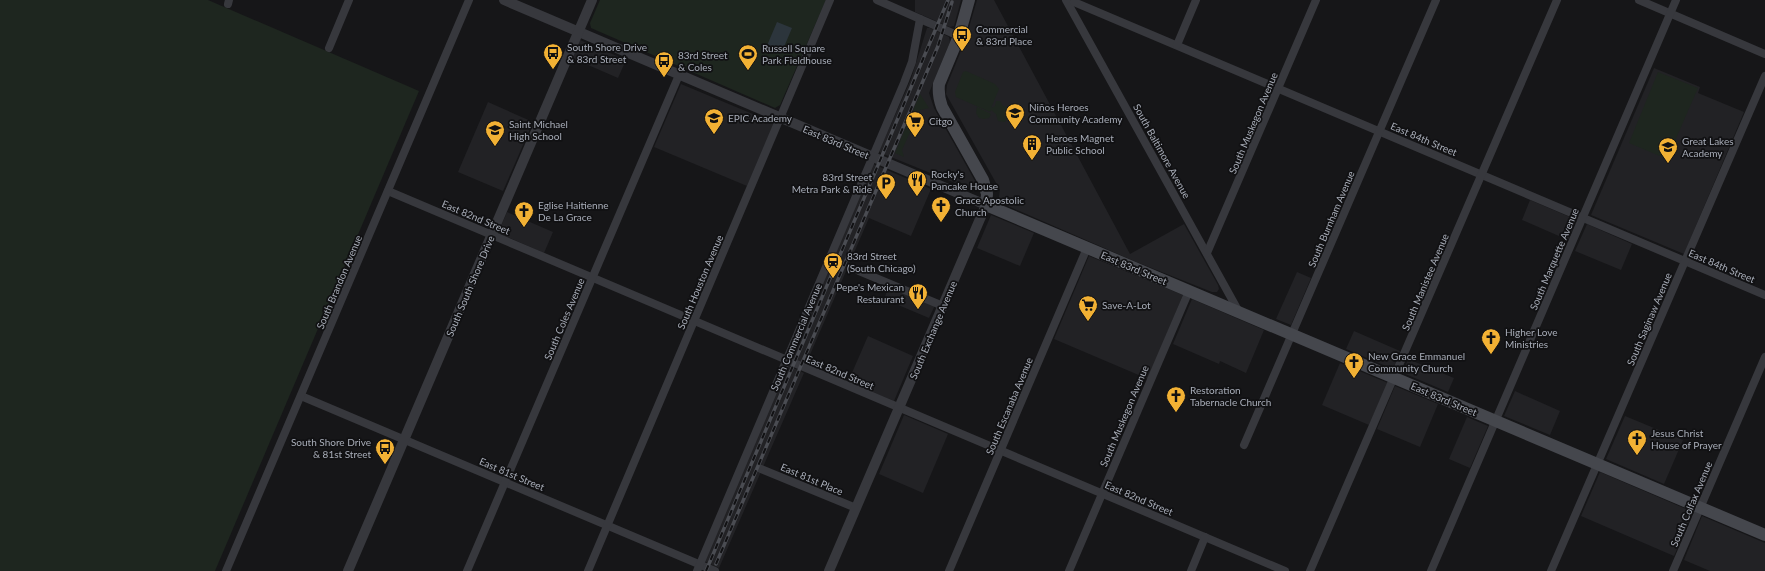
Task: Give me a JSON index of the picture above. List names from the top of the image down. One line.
{"streets":{"main road":["East 83rd Street","South Exchange Avenue"],"street":["South Muskegon Avenue","East 84th Street","South Baltimore Avenue","East 82nd Street","South Burnham Avenue","South Marquette Avenue","South Brandon Avenue","South Houston Avenue","South Manistee Avenue","South South Shore Drive","South Coles Avenue","South Saginaw Avenue","South Commercial Avenue","South Escanaba Avenue","East 81st Street","East 81st Place","South Colfax Avenue"]},"crossings":[["South Muskegon Avenue","East 84th Street"],["South Muskegon Avenue","East 83rd Street"],["South Muskegon Avenue","South Baltimore Avenue"],["South Muskegon Avenue","East 82nd Street"],["East 84th Street","South Burnham Avenue"],["East 84th Street","South Marquette Avenue"],["East 84th Street","South Manistee Avenue"],["East 84th Street","South Saginaw Avenue"],["East 83rd Street","South Baltimore Avenue"],["East 83rd Street","South Burnham Avenue"],["East 83rd Street","South Marquette Avenue"],["East 83rd Street","South Houston Avenue"],["East 83rd Street","South Manistee Avenue"],["East 83rd Street","South South Shore Drive"],["East 83rd Street","South Coles Avenue"],["East 83rd Street","South Saginaw Avenue"],["East 83rd Street","South Exchange Avenue"],["East 83rd Street","South Commercial Avenue"],["East 83rd Street","South Escanaba Avenue"],["East 83rd Street","South Colfax Avenue"],["East 82nd Street","South Brandon Avenue"],["East 82nd Street","South Houston Avenue"],["East 82nd Street","South South Shore Drive"],["East 82nd Street","South Coles Avenue"],["East 82nd Street","South Exchange Avenue"],["East 82nd Street","South Commercial Avenue"],["East 82nd Street","South Escanaba Avenue"],["South Brandon Avenue","East 81st Street"],["South Houston Avenue","East 81st Street"],["South South Shore Drive","East 81st Street"],["South Coles Avenue","East 81st Street"],["South Exchange Avenue","East 81st Place"],["South Commercial Avenue","East 81st Street"]],"places":{"bus stop":["Commercial & 83rd Place","South Shore Drive & 83rd Street","83rd Street & Coles","South Shore Drive & 81st Street"],"sports":["Russell Square Park Fieldhouse"],"school or university":["Niños Heroes Community Academy","EPIC Academy","Saint Michael High School","Great Lakes Academy"],"supermarket":["Citgo","Save-A-Lot"],"building":["Heroes Magnet Public School"],"restaurant":["Rocky's Pancake House","Pepe's Mexican Restaurant"],"parking":["83rd Street Metra Park & Ride"],"church":["Grace Apostolic Church","Eglise Haitienne De La Grace","Higher Love Ministries","New Grace Emmanuel Community Church","Restoration Tabernacle Church","Jesus Christ House of Prayer"],"station":["83rd Street (South Chicago)"]}}
